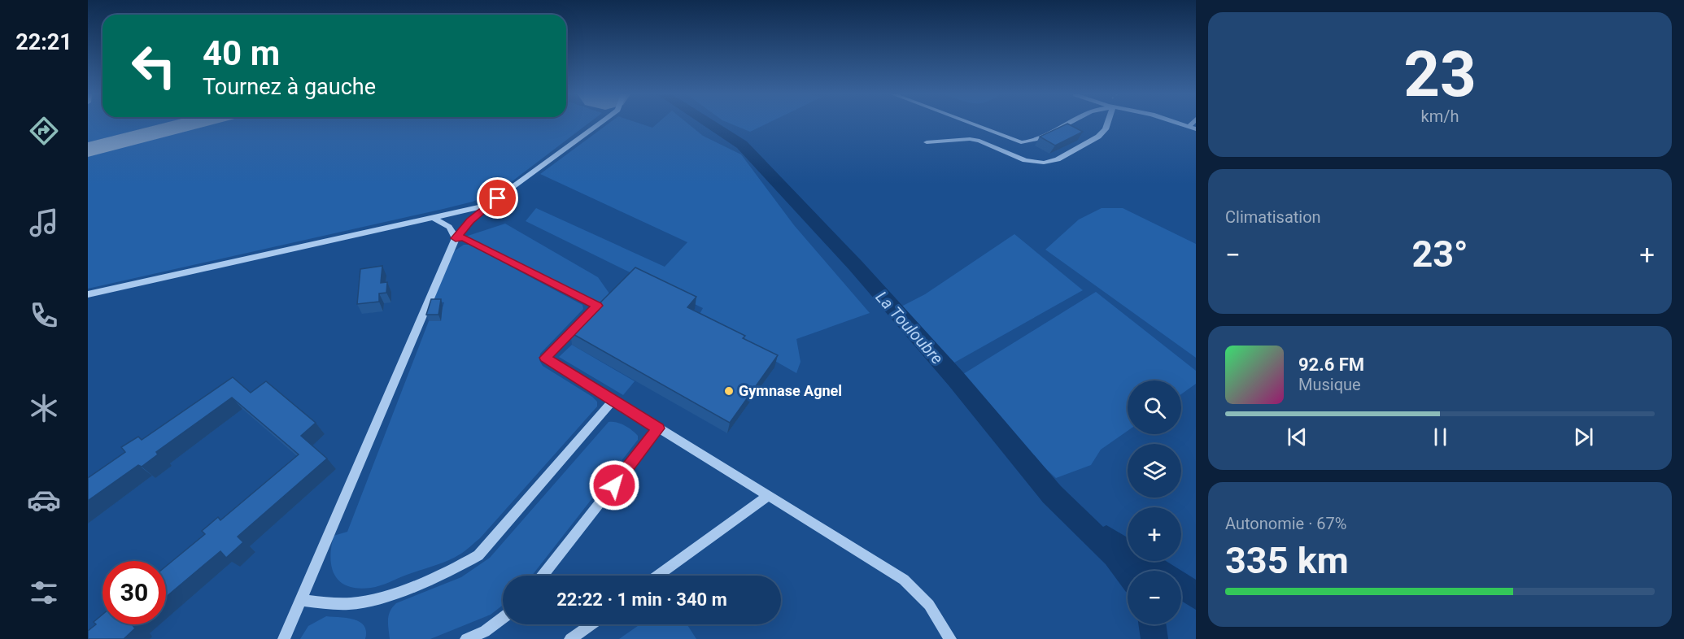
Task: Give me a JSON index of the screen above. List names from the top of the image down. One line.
{"water":["La Touloubre"],"places":["Gymnase Agnel"],"page":{"tabs":"22:21","tile":[["23","km/h"],"Climatisation",["Autonomie · 67%","335 km"]],"turn":["40 m","Tournez à gauche"],"heat":["−","23°","+"],"song":["92.6 FM","Musique"],"map_buttons":["+","−"],"limit":"30","trip":"22:22 · 1 min · 340 m"}}
